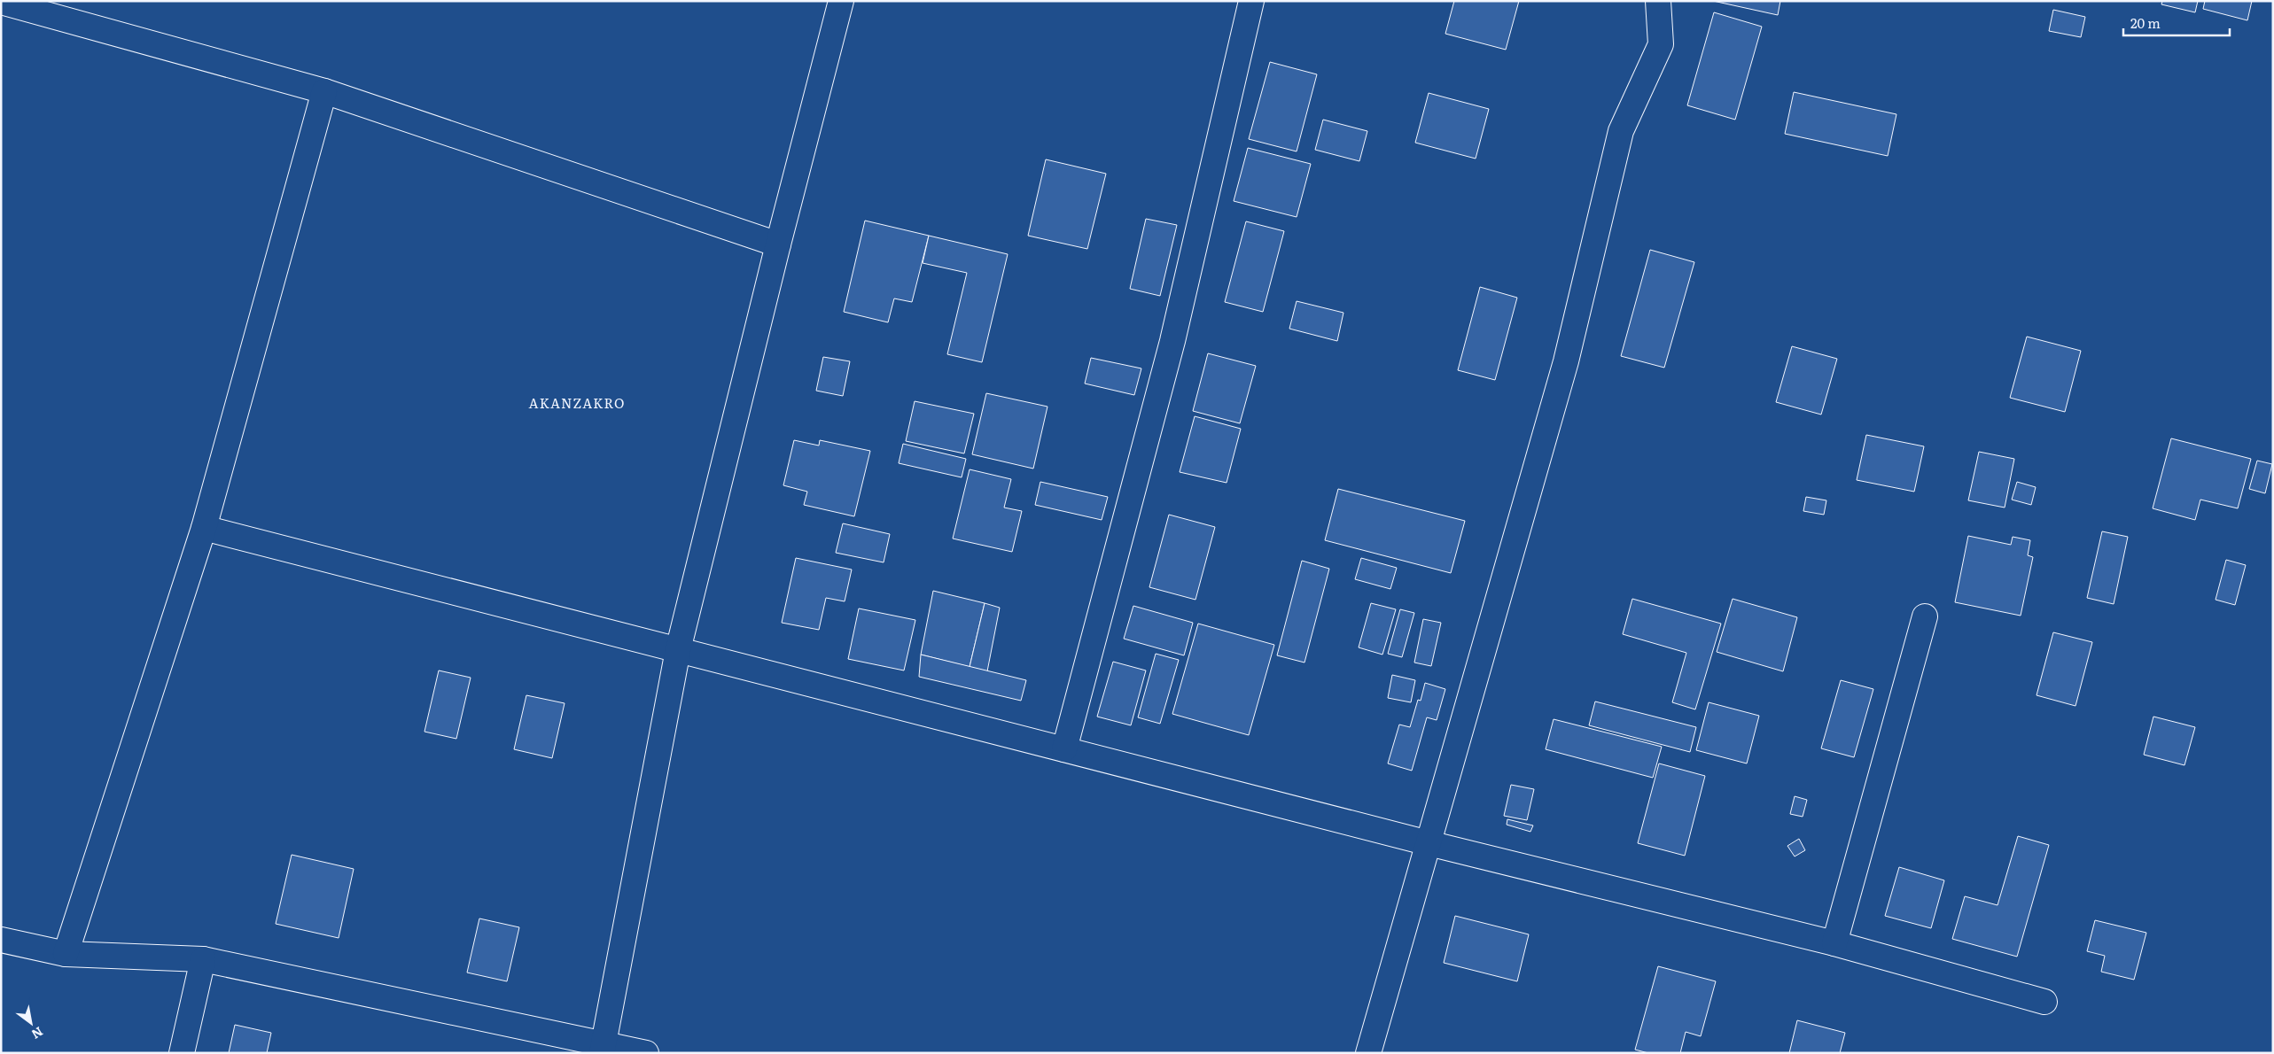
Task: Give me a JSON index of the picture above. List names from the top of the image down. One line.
{"districts":["AKANZAKRO"],"scale_bar":"20 m","north":"bottom right"}
